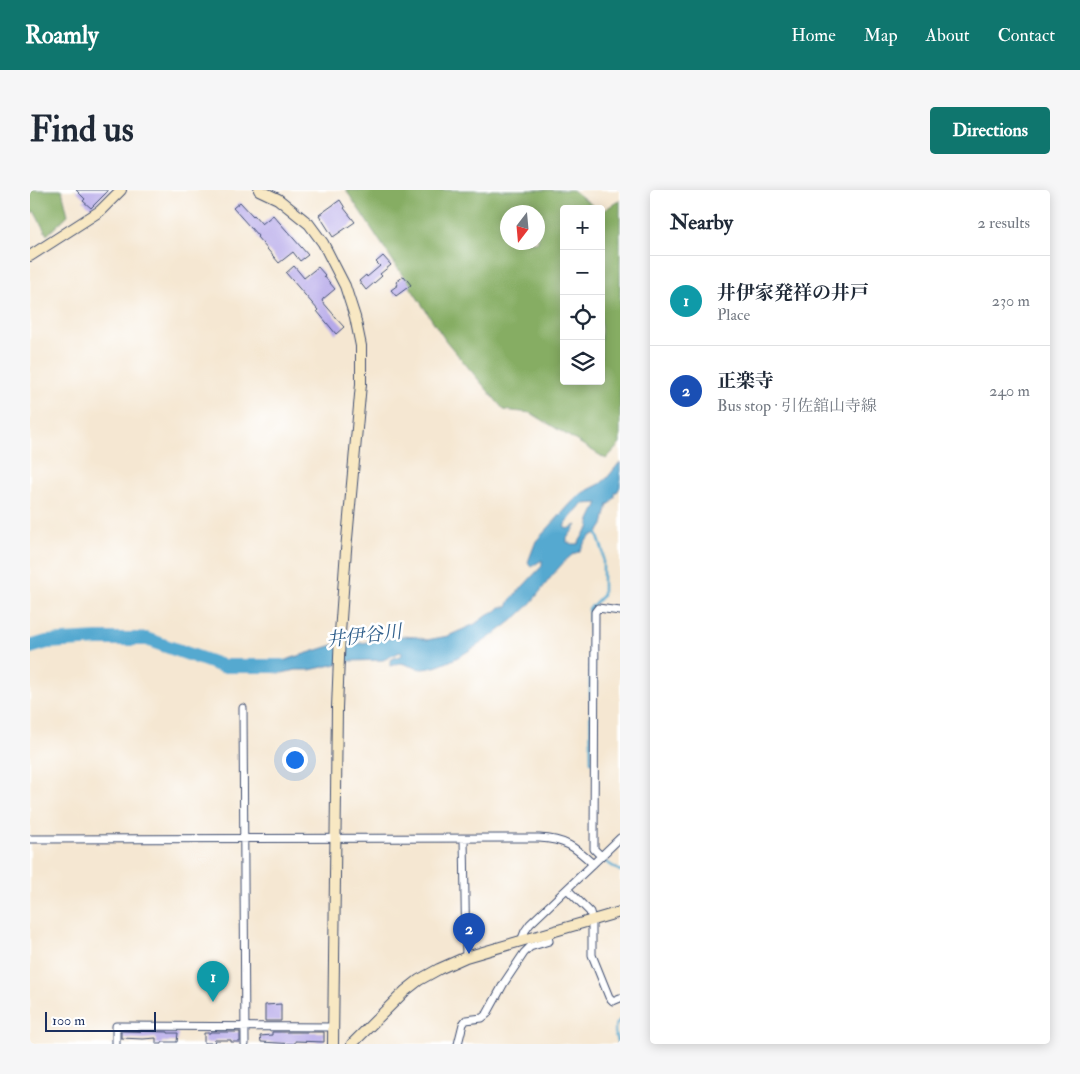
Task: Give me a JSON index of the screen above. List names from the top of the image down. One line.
{"water":["井伊谷川"],"scale_bar":"100 m","north":"bottom","page":{"header":"Roamly","nav":["Home","Map","About","Contact"],"buttons":"Directions","title":"Find us","heading":["Nearby","2 results"],"map_buttons":["+","−"],"list":[{"mark":"1","name":"井伊家発祥の井戸","note":"Place","value":"230 m"},{"mark":"2","name":"正楽寺","note":"Bus stop · 引佐舘山寺線","value":"240 m"}],"pins":["2","1"],"scale":"100 m"}}
